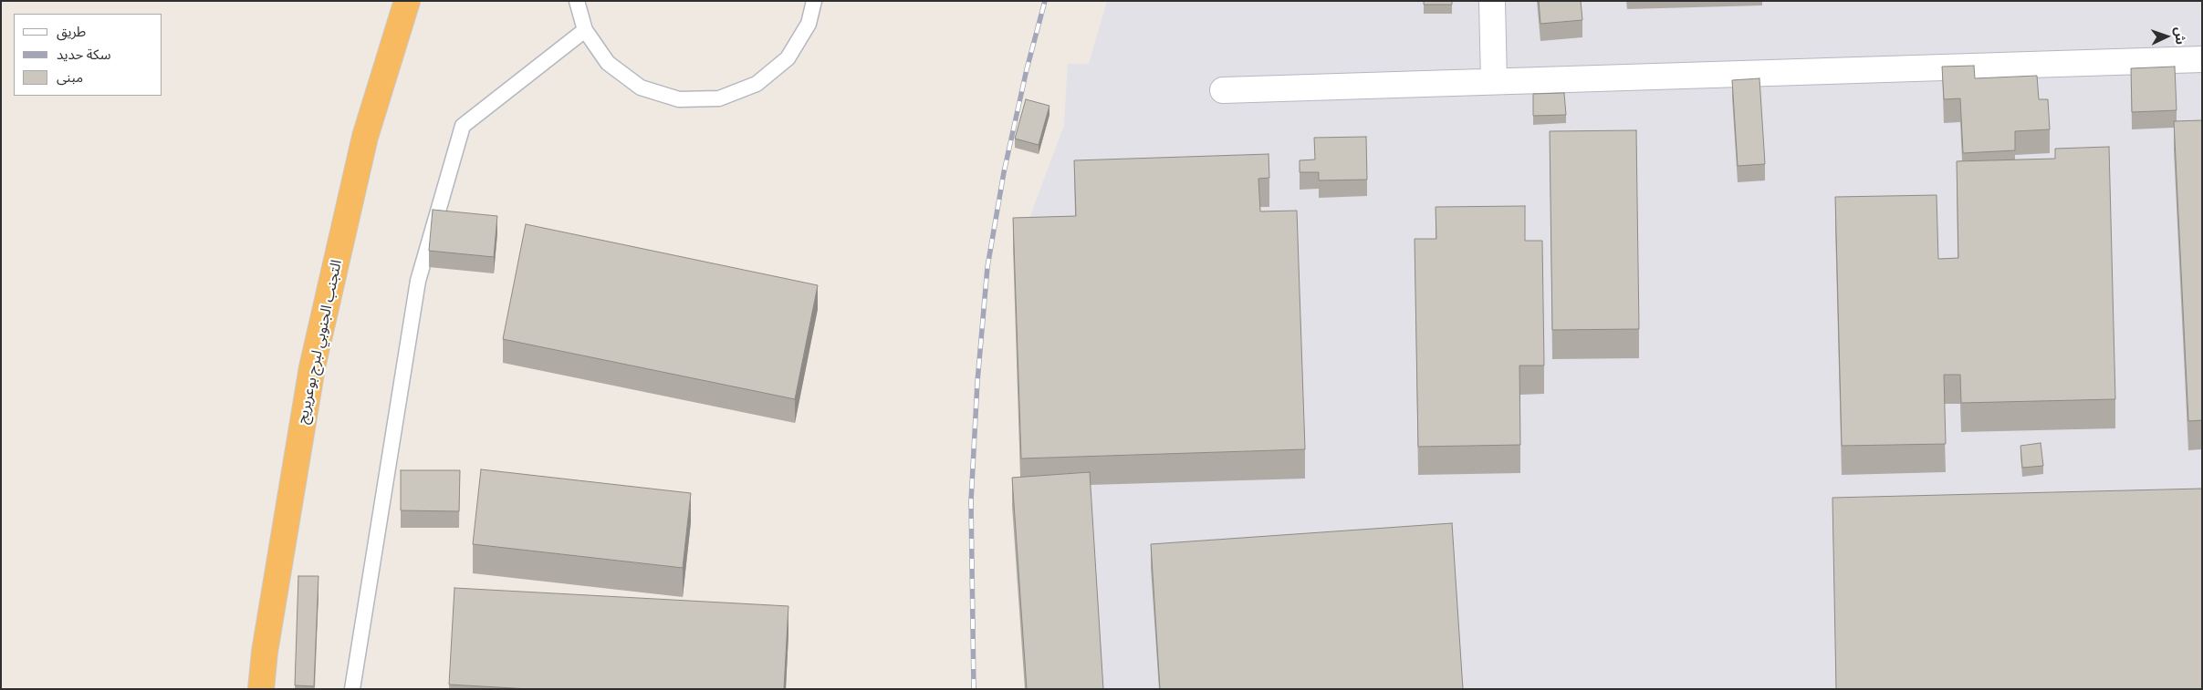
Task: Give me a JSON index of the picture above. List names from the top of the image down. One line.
{"streets":{"highway":["التجنب الجنوبي لبرج بوعريريج"]},"legend":["طريق","سكة حديد","مبنى"],"north":"right"}
